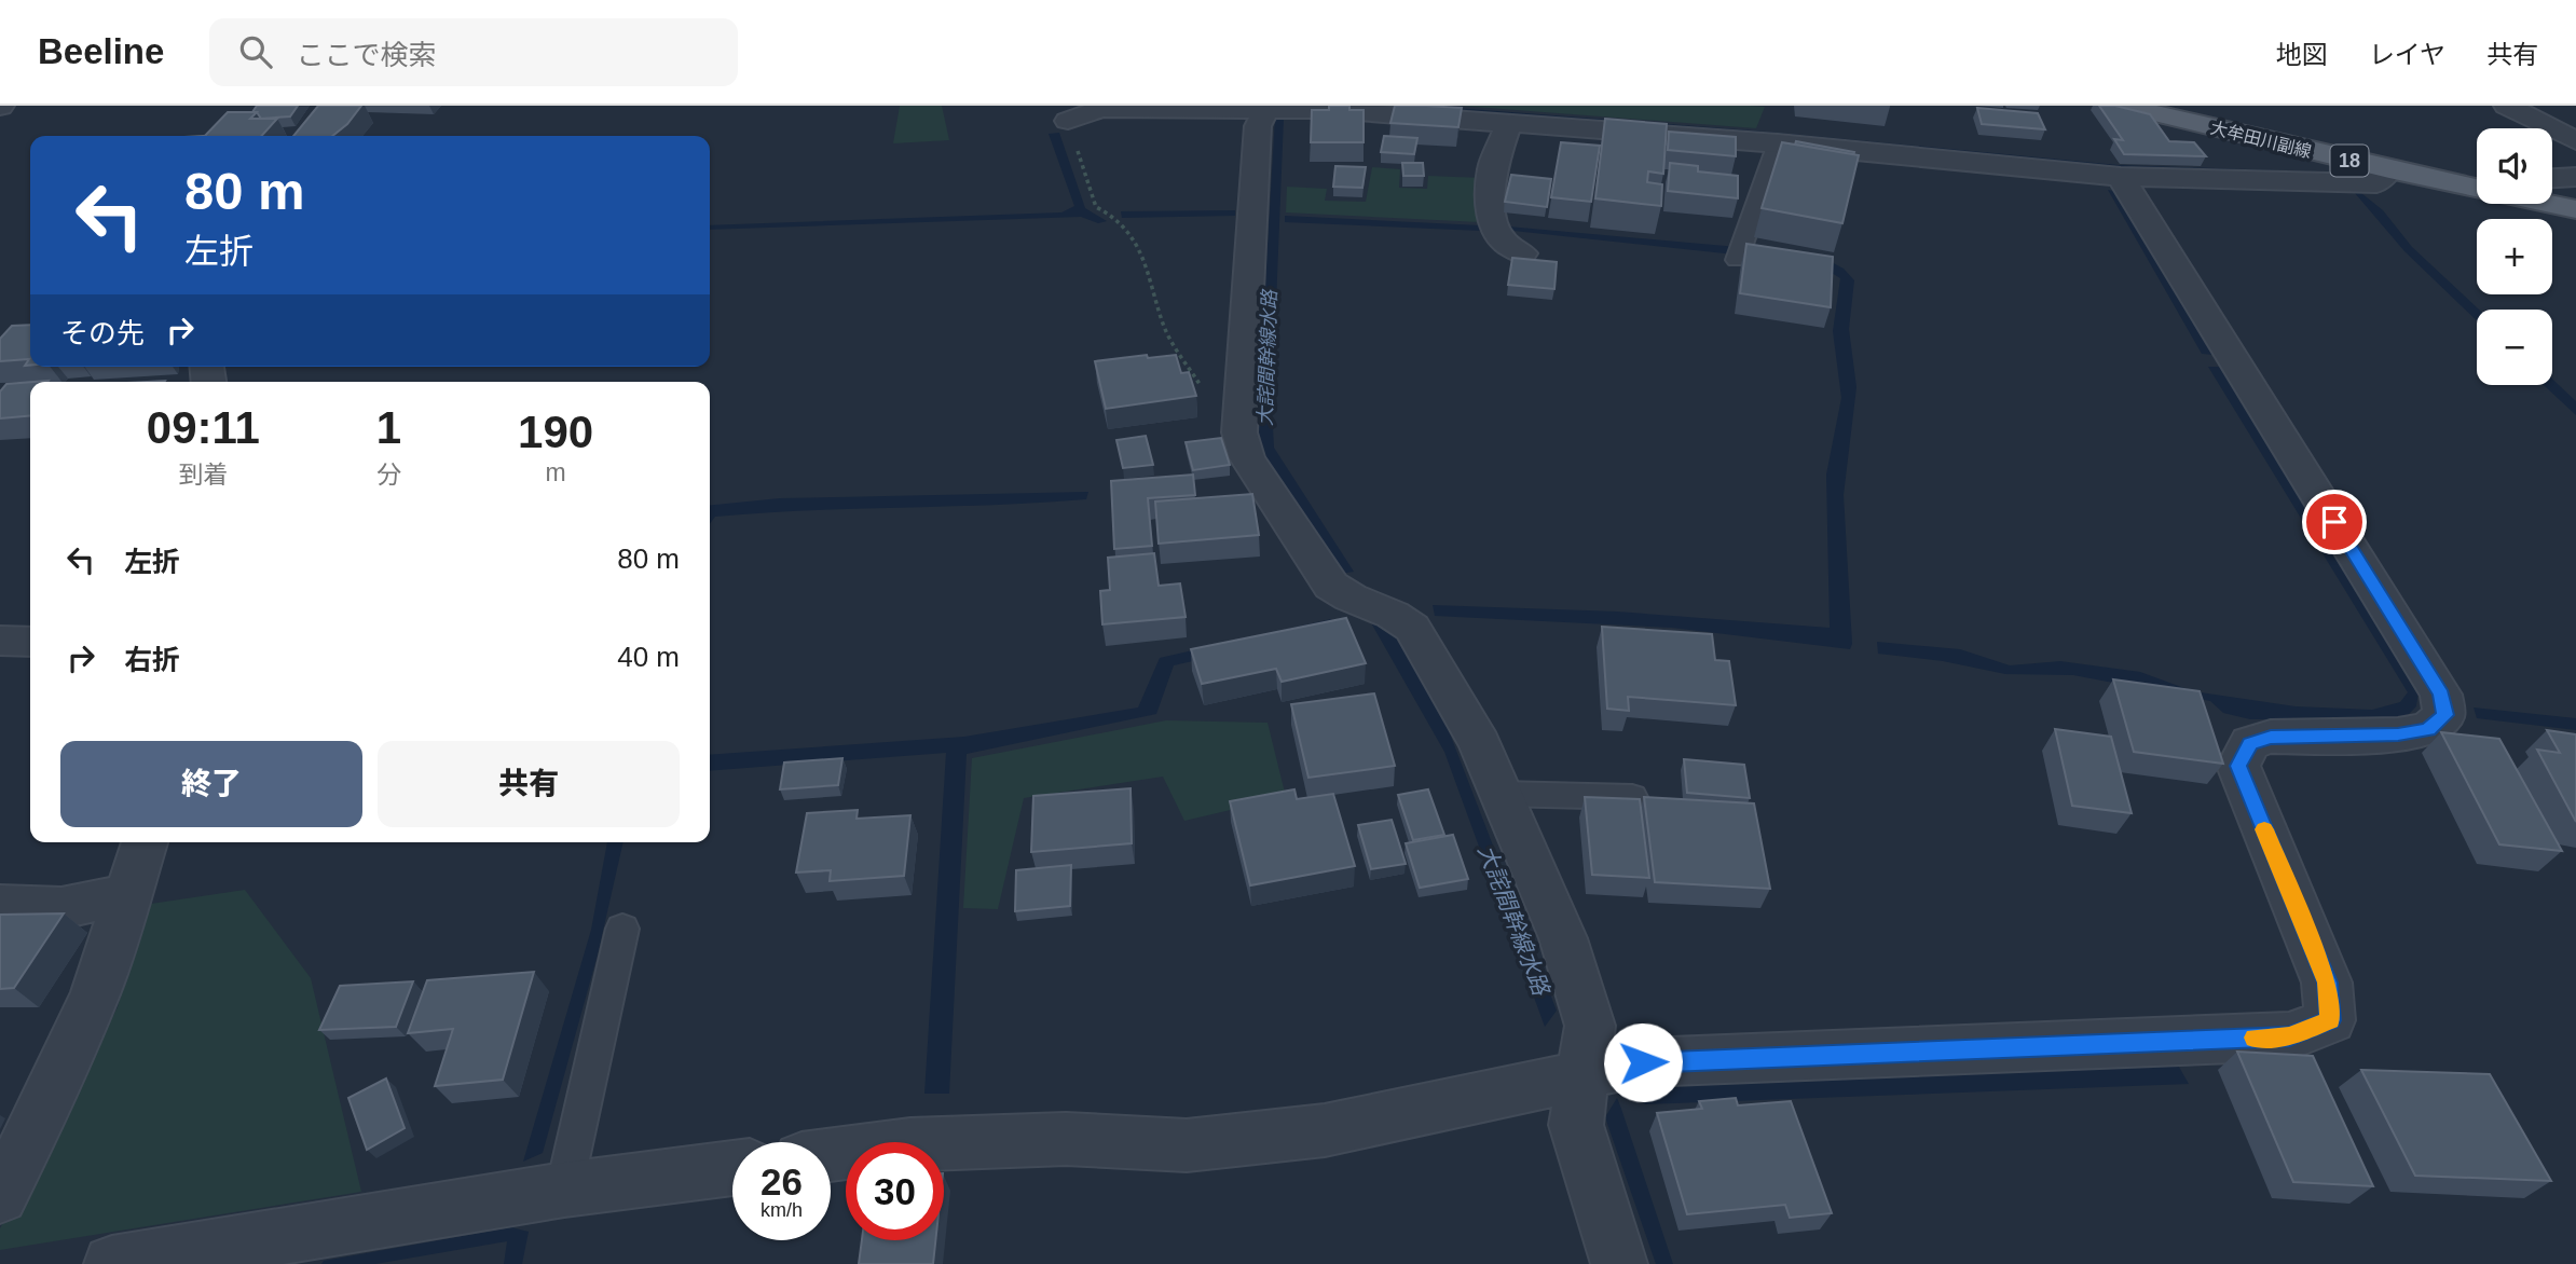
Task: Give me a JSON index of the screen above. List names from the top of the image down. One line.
{"streets":{"main road":["大牟田川副線","18"]},"water":["大詫間幹線水路"],"page":{"header":"Beeline","search":"ここで検索","nav":["地図","レイヤ","共有"],"map_buttons":["+","−"],"turn":["80 m","左折"],"then":"その先","eta":["09:11","到着","1","分","190","m"],"list":[{"name":"左折","value":"80 m"},{"name":"右折","value":"40 m"}],"buttons":["終了","共有"],"speed":"26 km/h","limit":"30"}}
